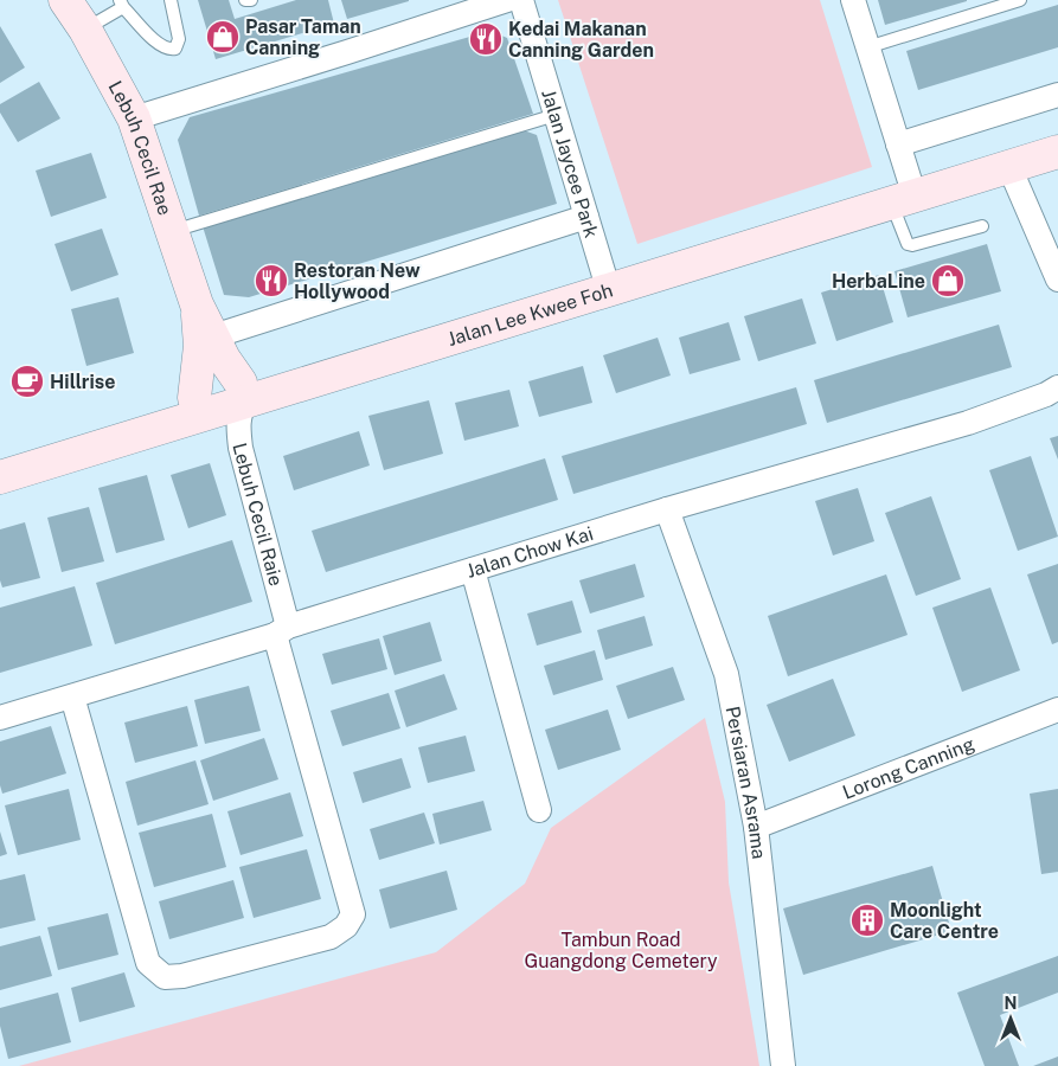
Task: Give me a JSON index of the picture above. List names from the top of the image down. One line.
{"streets":{"main road":["Lebuh Cecil Rae","Jalan Lee Kwee Foh"],"street":["Jalan Jaycee Park","Lebuh Cecil Raie","Jalan Chow Kai","Lorong Canning","Persiaran Asrama"]},"crossings":[["Lebuh Cecil Rae","Jalan Lee Kwee Foh"],["Lebuh Cecil Rae","Lebuh Cecil Raie"],["Jalan Jaycee Park","Jalan Lee Kwee Foh"],["Jalan Lee Kwee Foh","Lebuh Cecil Raie"],["Lebuh Cecil Raie","Jalan Chow Kai"],["Jalan Chow Kai","Persiaran Asrama"],["Lorong Canning","Persiaran Asrama"]],"parks":["Tambun Road Guangdong Cemetery"],"places":{"shop":["Pasar Taman Canning","HerbaLine"],"restaurant":["Kedai Makanan Canning Garden","Restoran New Hollywood"],"cafe":["Hillrise"],"building":["Moonlight Care Centre"]},"north":"top"}
